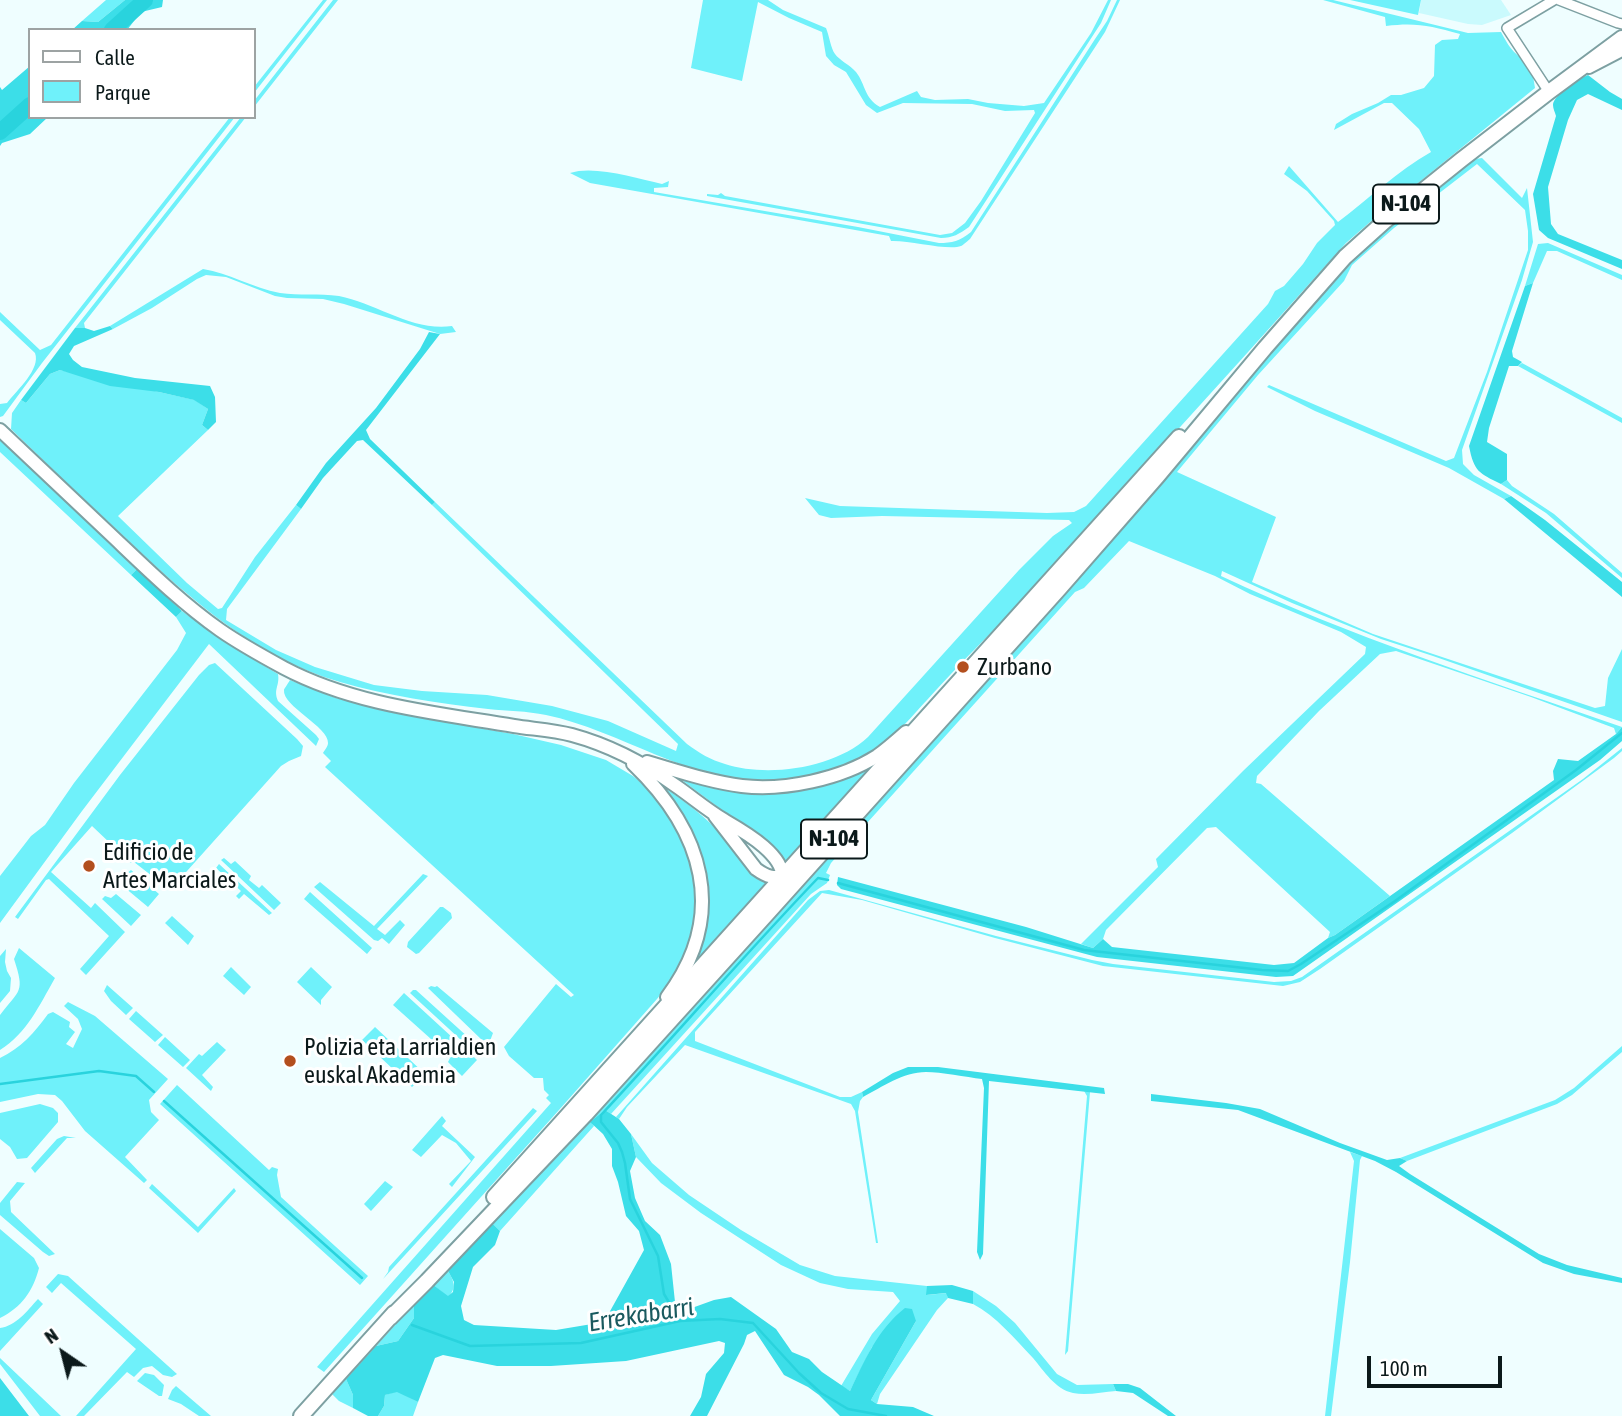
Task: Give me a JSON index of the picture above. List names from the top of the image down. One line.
{"streets":{"main road":["N-104"]},"water":["Errekabarri"],"places":["Zurbano","Edificio de Artes Marciales","Polizia eta Larrialdien euskal Akademia"],"legend":["Calle","Parque"],"scale_bar":"100 m","north":"top left"}
